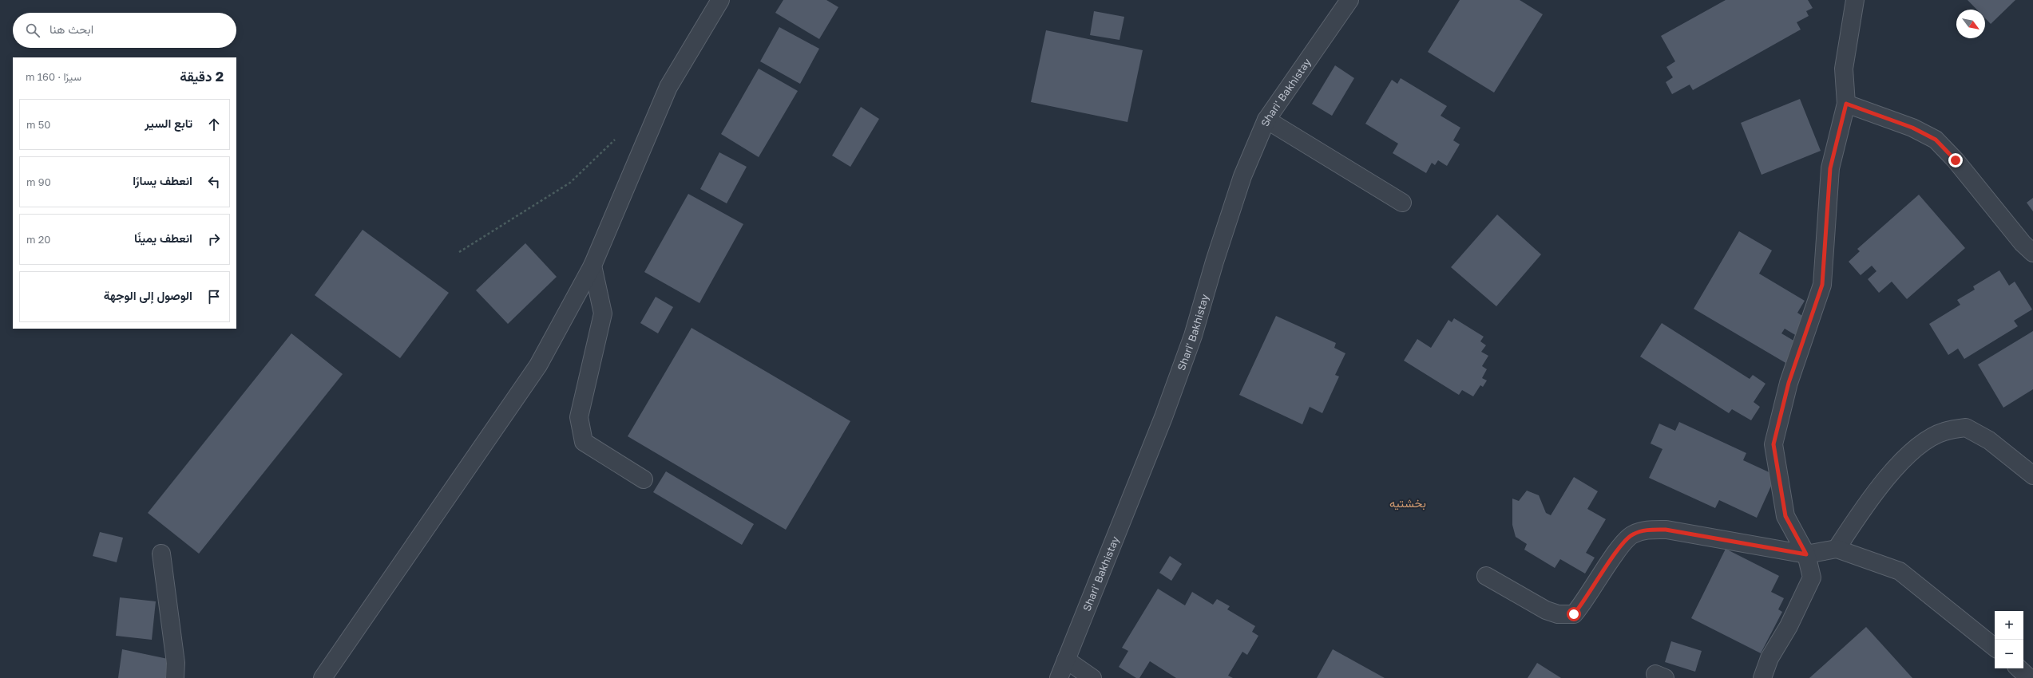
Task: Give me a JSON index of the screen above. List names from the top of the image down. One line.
{"streets":{"street":["Shari' Bakhistay"]},"districts":["بخشتيه"],"north":"bottom right","page":{"search":"ابحث هنا","heading":["2 دقيقة","سيرًا · 160 m"],"list":[["تابع السير","50 m"],["انعطف يسارًا","90 m"],["انعطف يمينًا","20 m"],"الوصول إلى الوجهة"],"map_buttons":["+","−"]}}
